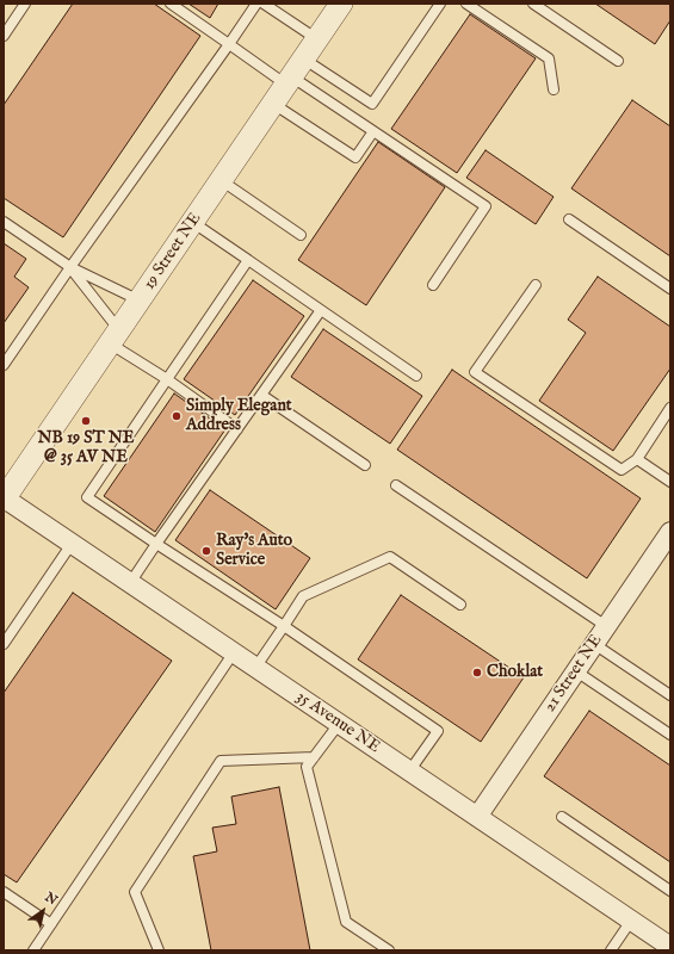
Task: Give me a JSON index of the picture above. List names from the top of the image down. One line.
{"streets":{"street":["19 Street NE","21 Street NE","35 Avenue NE"]},"crossings":[["19 Street NE","35 Avenue NE"],["21 Street NE","35 Avenue NE"]],"places":["Simply Elegant Address","NB 19 ST NE @ 35 AV NE","Ray's Auto Service","Choklat"],"north":"top right"}
